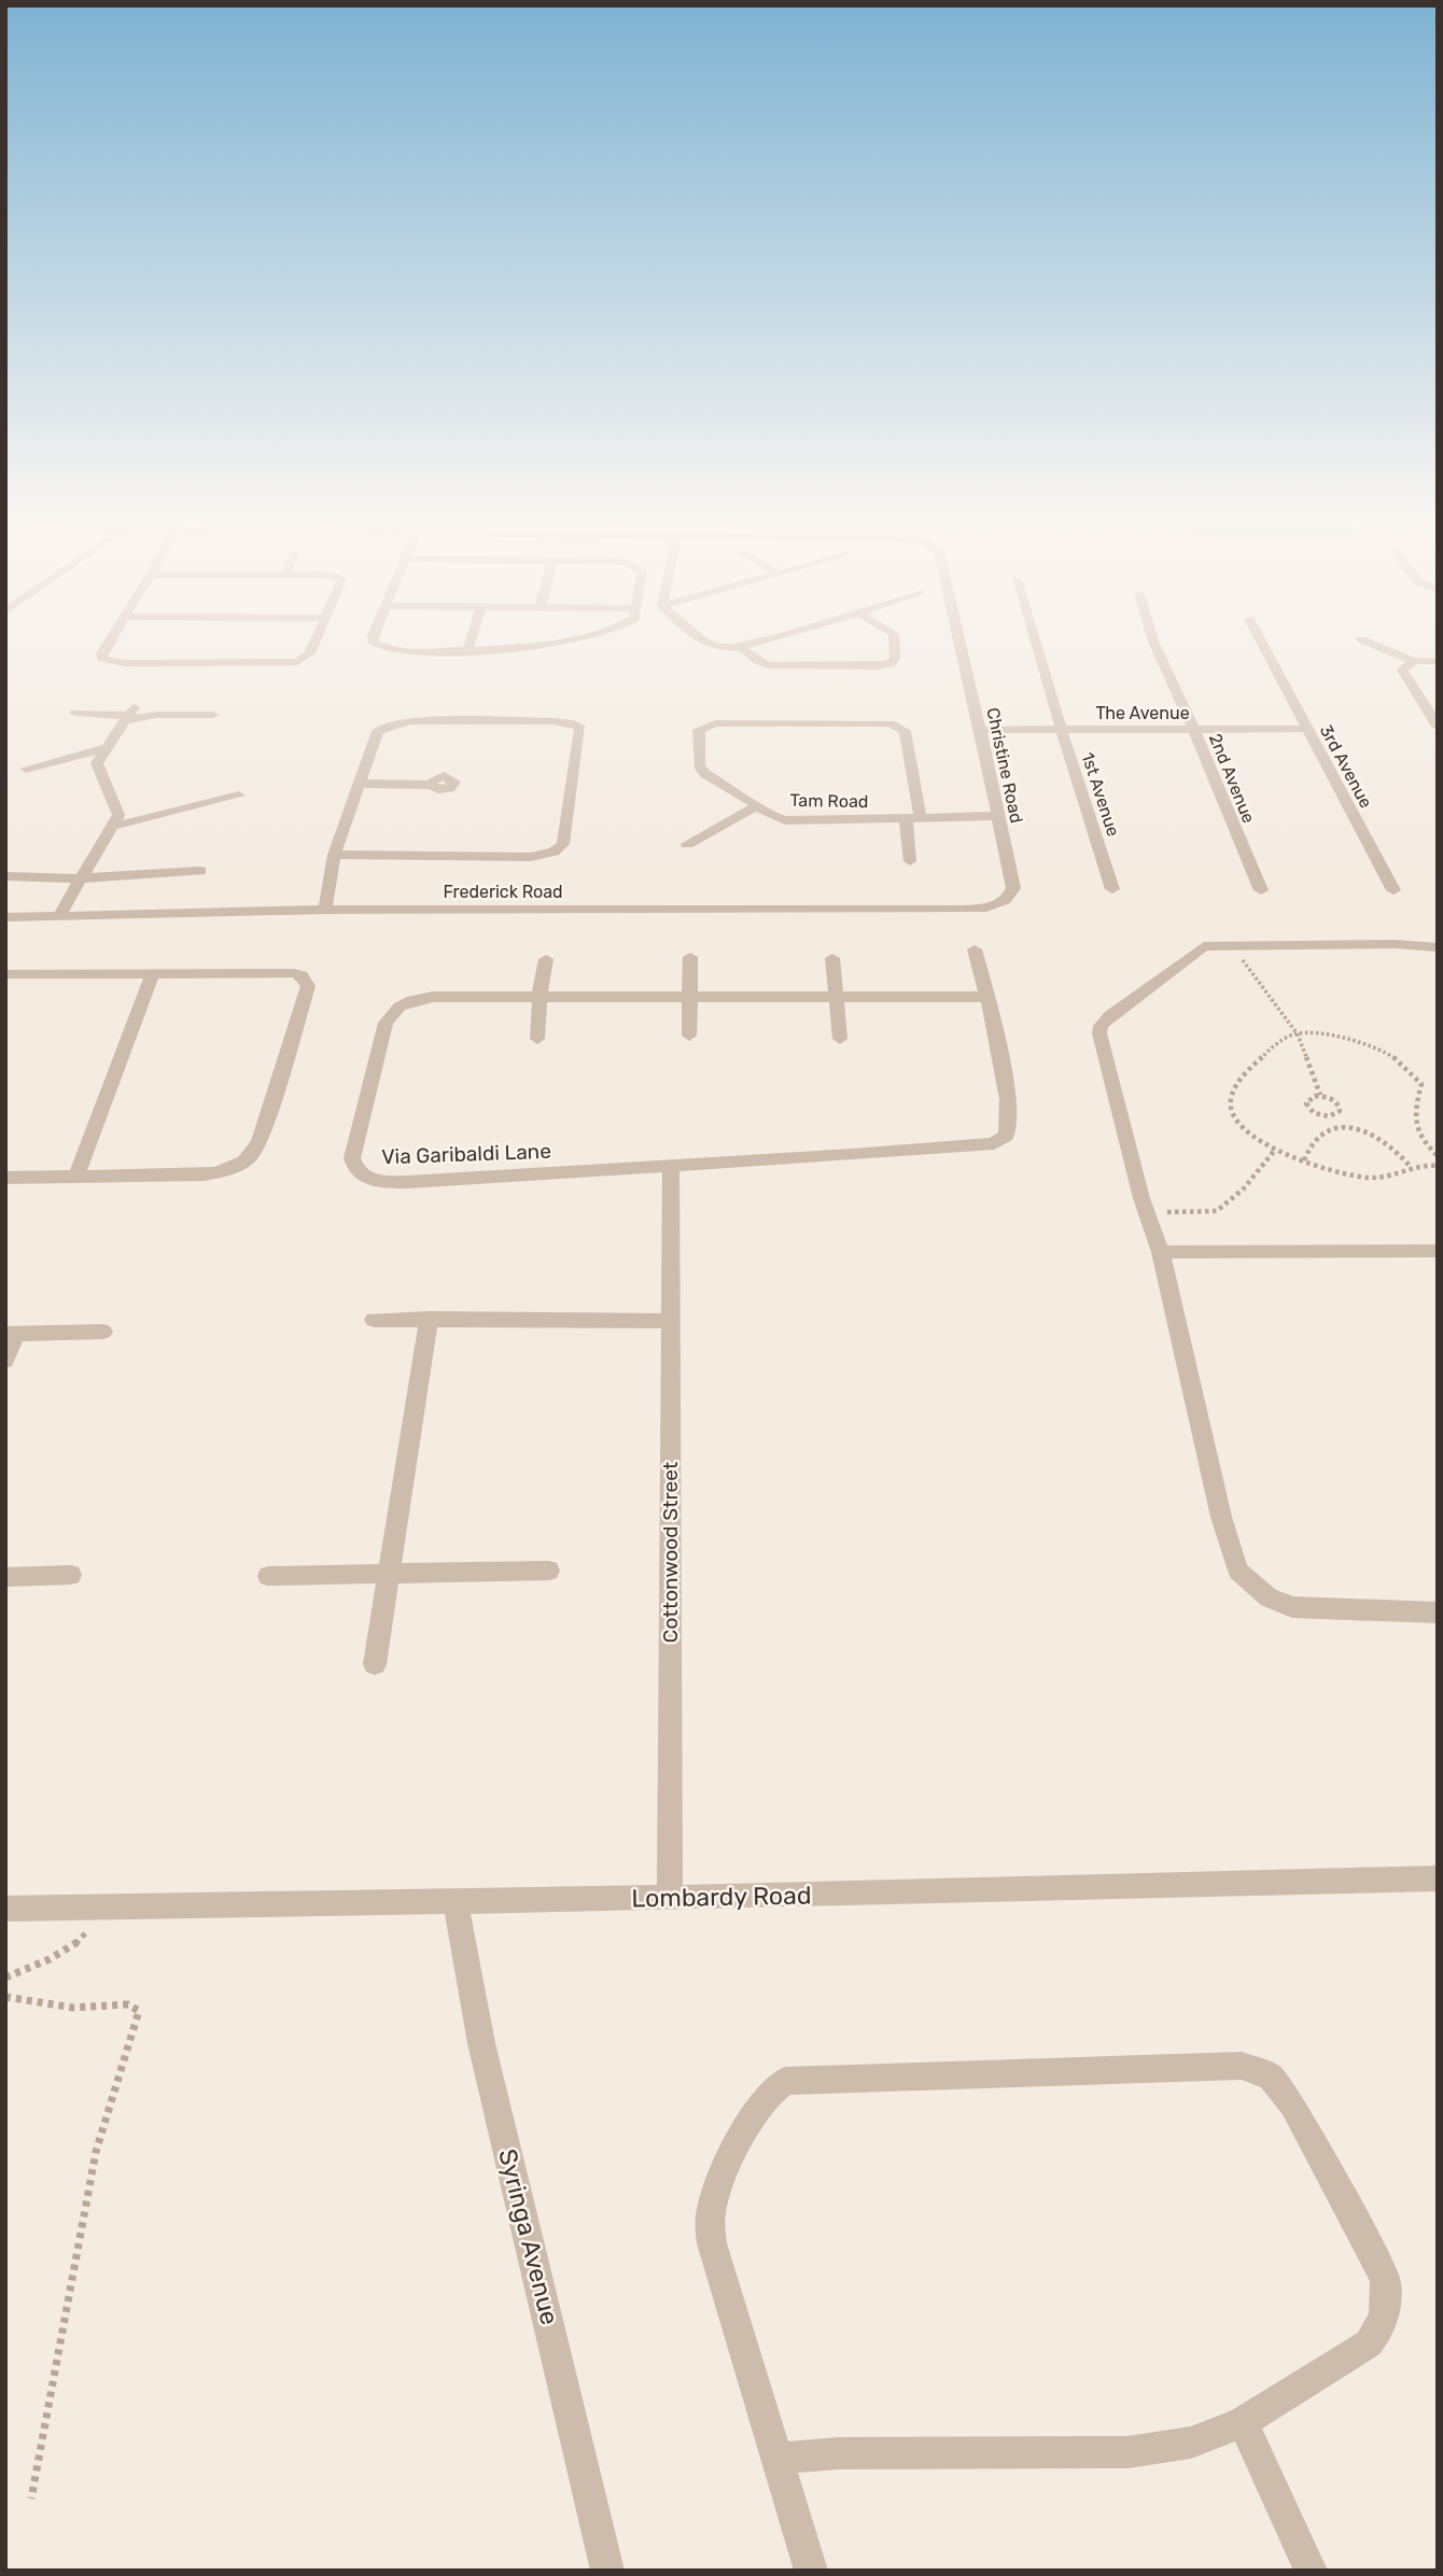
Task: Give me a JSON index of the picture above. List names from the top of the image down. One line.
{"streets":{"street":["The Avenue","Christine Road","3rd Avenue","2nd Avenue","1st Avenue","Tam Road","Frederick Road","Via Garibaldi Lane","Cottonwood Street","Lombardy Road","Syringa Avenue"]},"crossings":[["The Avenue","Christine Road"],["The Avenue","3rd Avenue"],["The Avenue","2nd Avenue"],["The Avenue","1st Avenue"],["Christine Road","Tam Road"],["Christine Road","Frederick Road"],["Via Garibaldi Lane","Cottonwood Street"],["Cottonwood Street","Lombardy Road"],["Lombardy Road","Syringa Avenue"]]}
